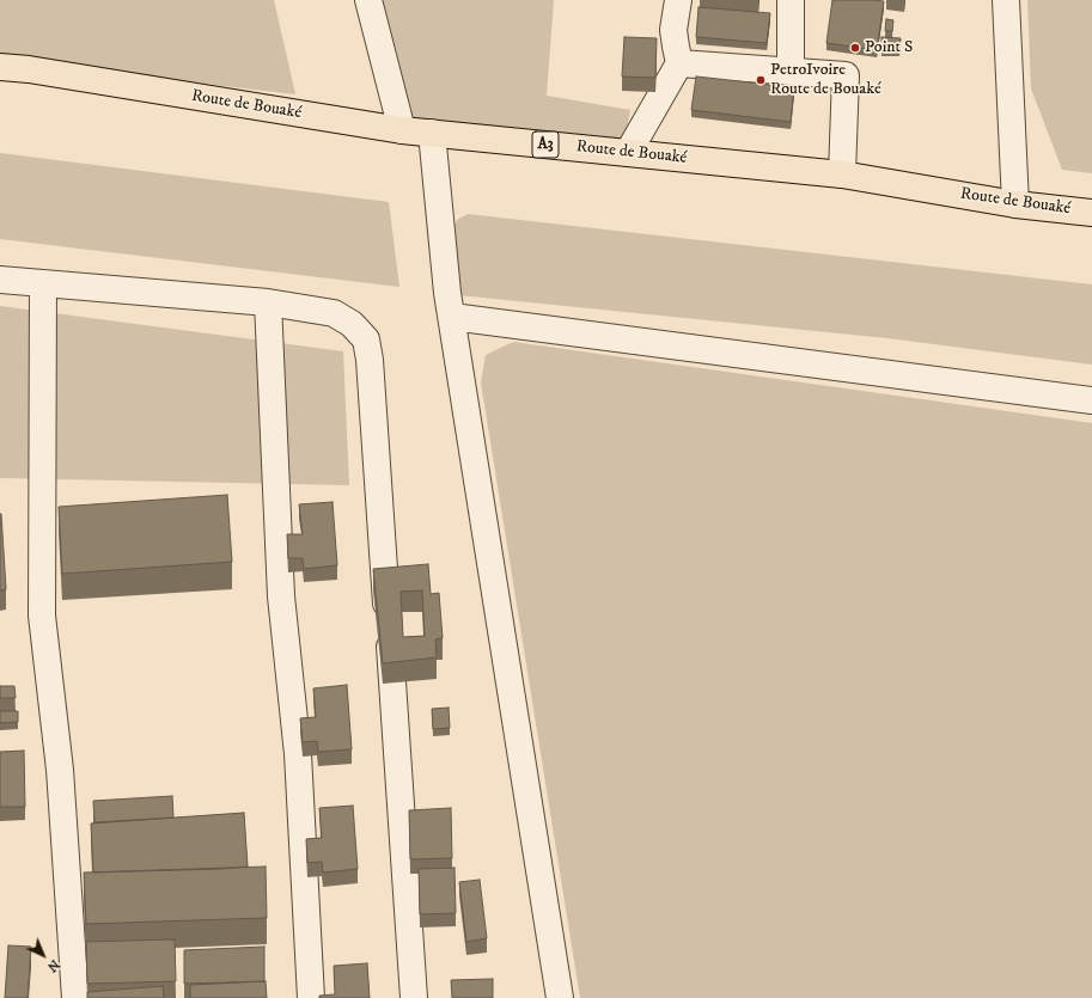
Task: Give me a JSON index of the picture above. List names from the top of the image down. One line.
{"streets":{"highway":["Route de Bouaké","A3"]},"places":["Point S","PetroIvoire Route de Bouaké"],"north":"bottom right"}
